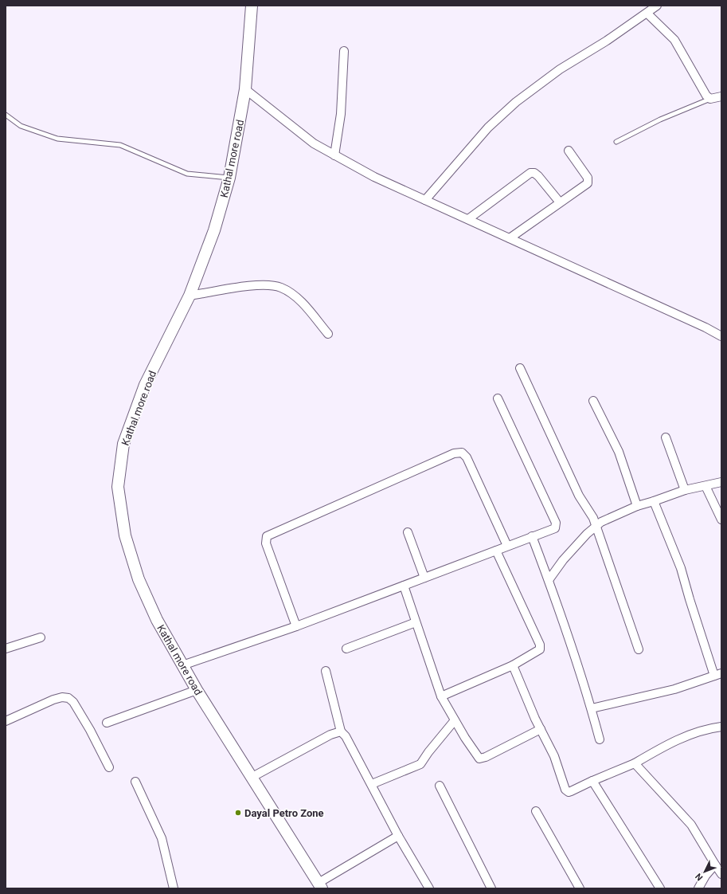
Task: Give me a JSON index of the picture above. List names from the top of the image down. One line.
{"streets":{"main road":["Kathal more road"]},"places":["Dayal Petro Zone"],"north":"bottom left"}
